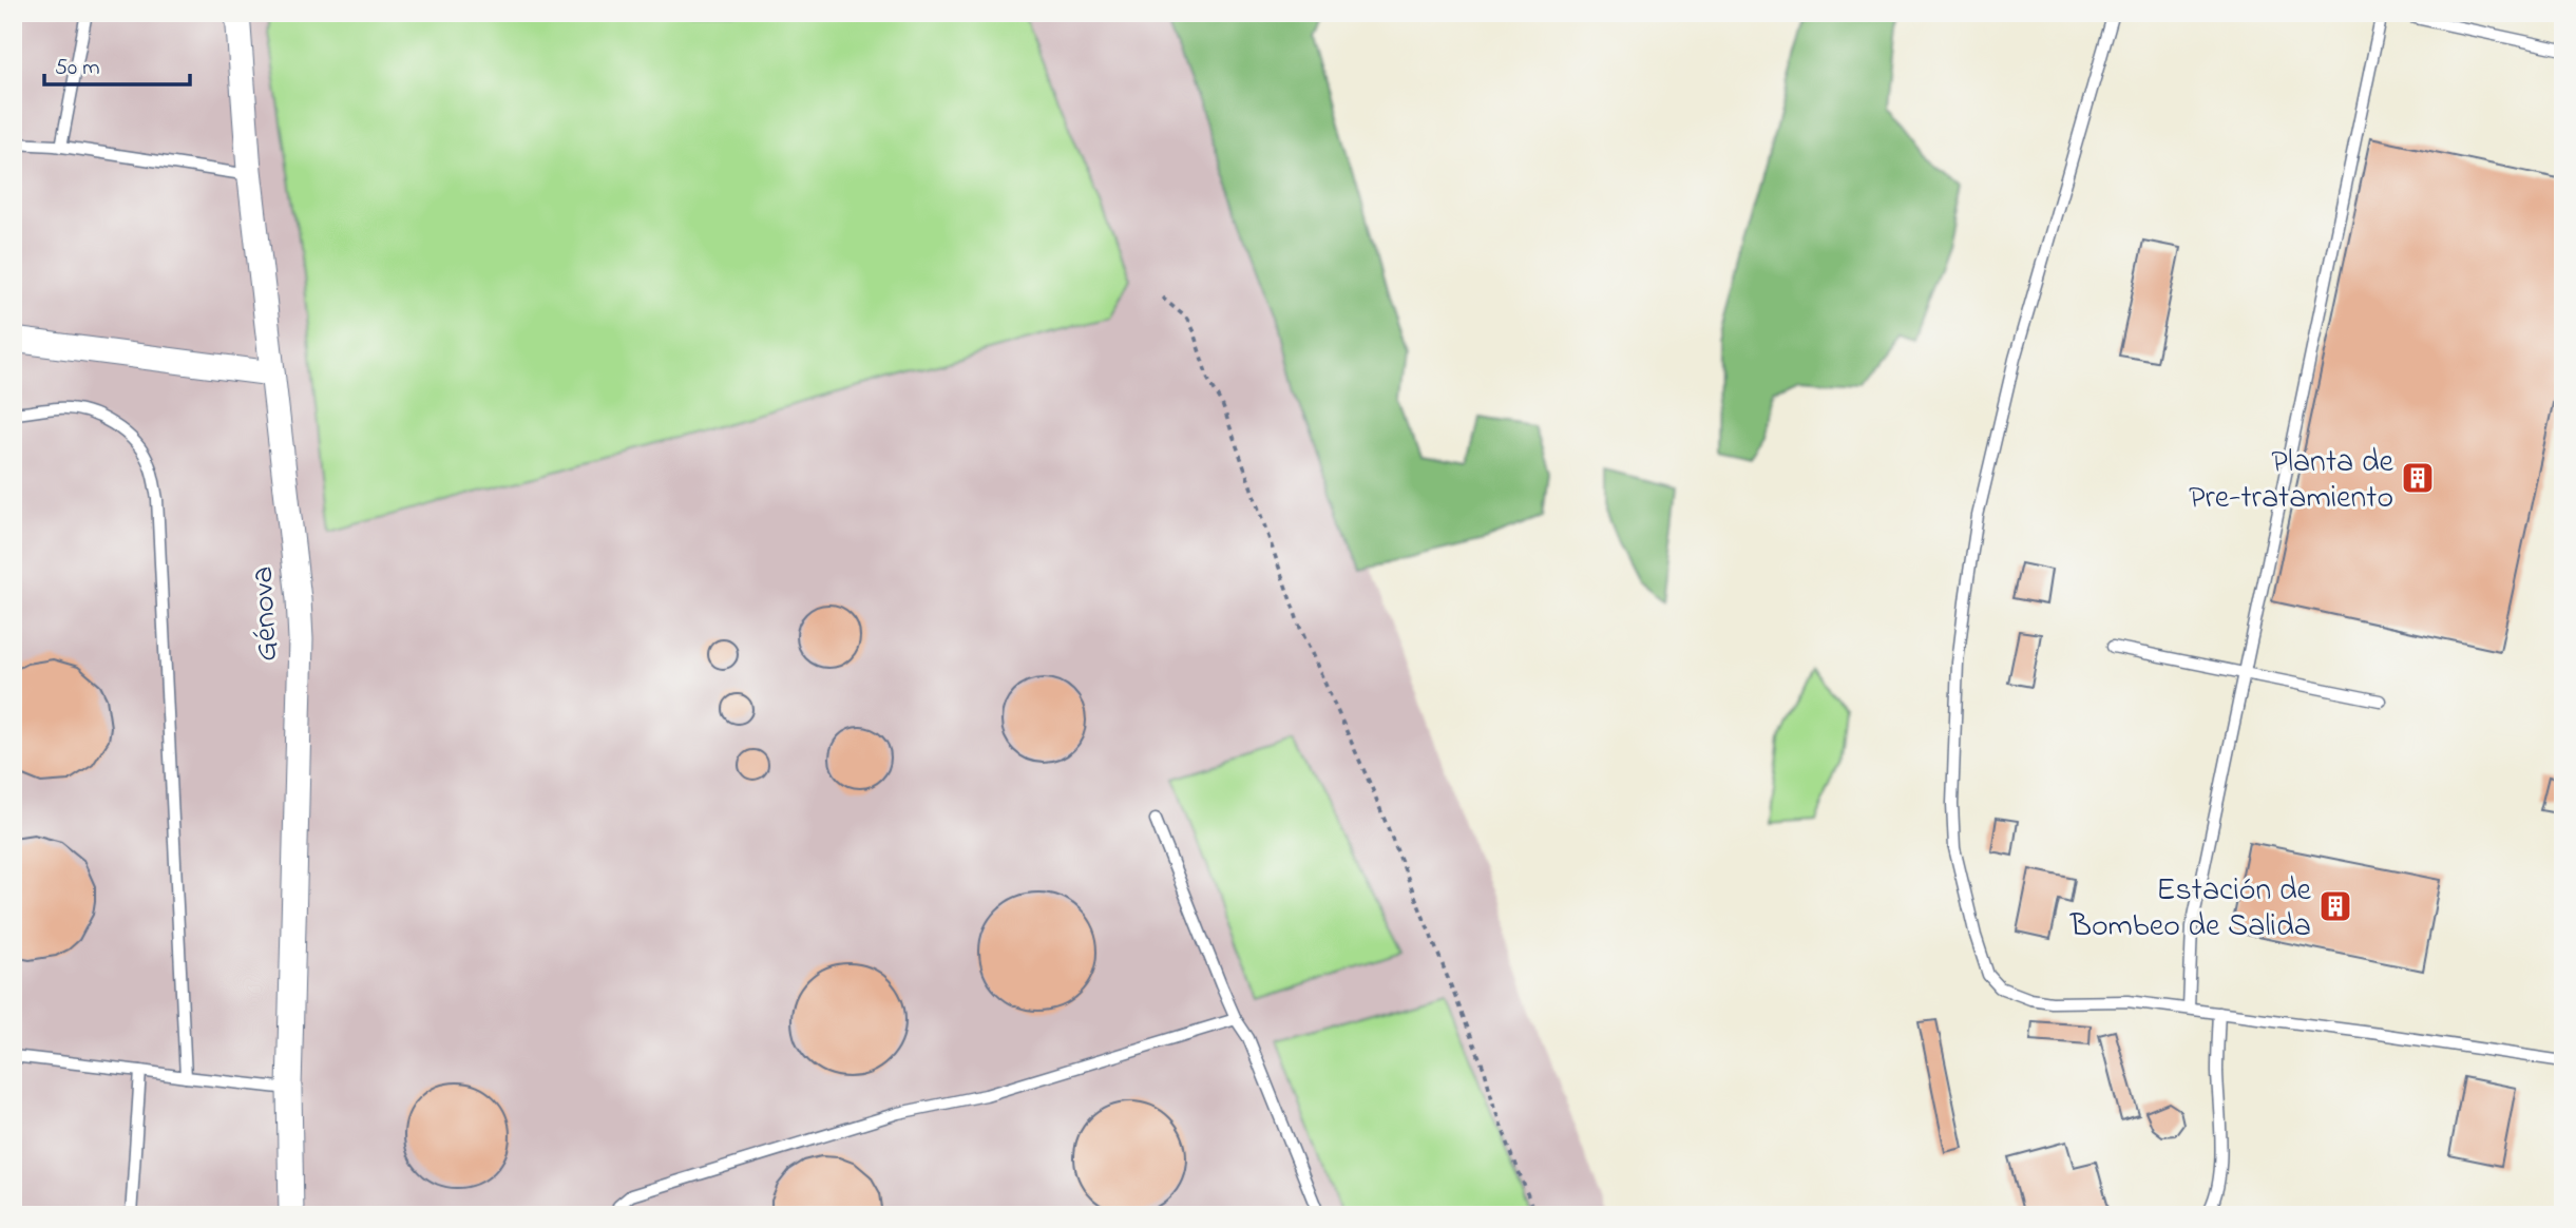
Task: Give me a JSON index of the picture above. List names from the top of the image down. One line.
{"streets":{"street":["Génova"]},"places":{"building":["Planta de Pre-tratamiento","Estación de Bombeo de Salida"]},"scale_bar":"50 m"}
